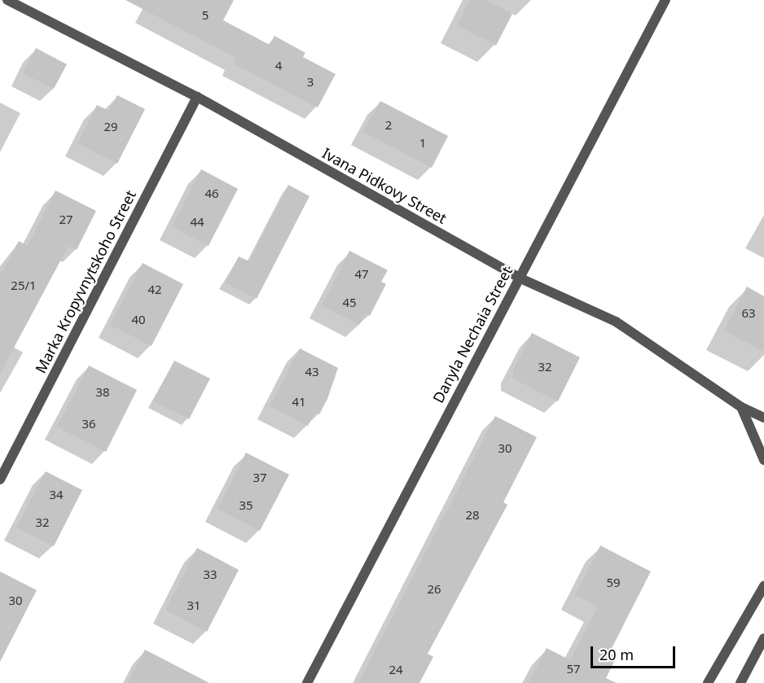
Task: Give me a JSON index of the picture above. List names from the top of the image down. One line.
{"streets":{"street":["Ivana Pidkovy Street","Marka Kropyvnytskoho Street","Danyla Nechaia Street"]},"crossings":[["Ivana Pidkovy Street","Marka Kropyvnytskoho Street"],["Ivana Pidkovy Street","Danyla Nechaia Street"]],"house_numbers":["5","4","3","2","29","1","46","27","44","47","25/1","42","45","63","40","32","43","38","41","36","30","37","34","35","28","32","33","59","26","30","31","57","24"],"scale_bar":"20 m"}
